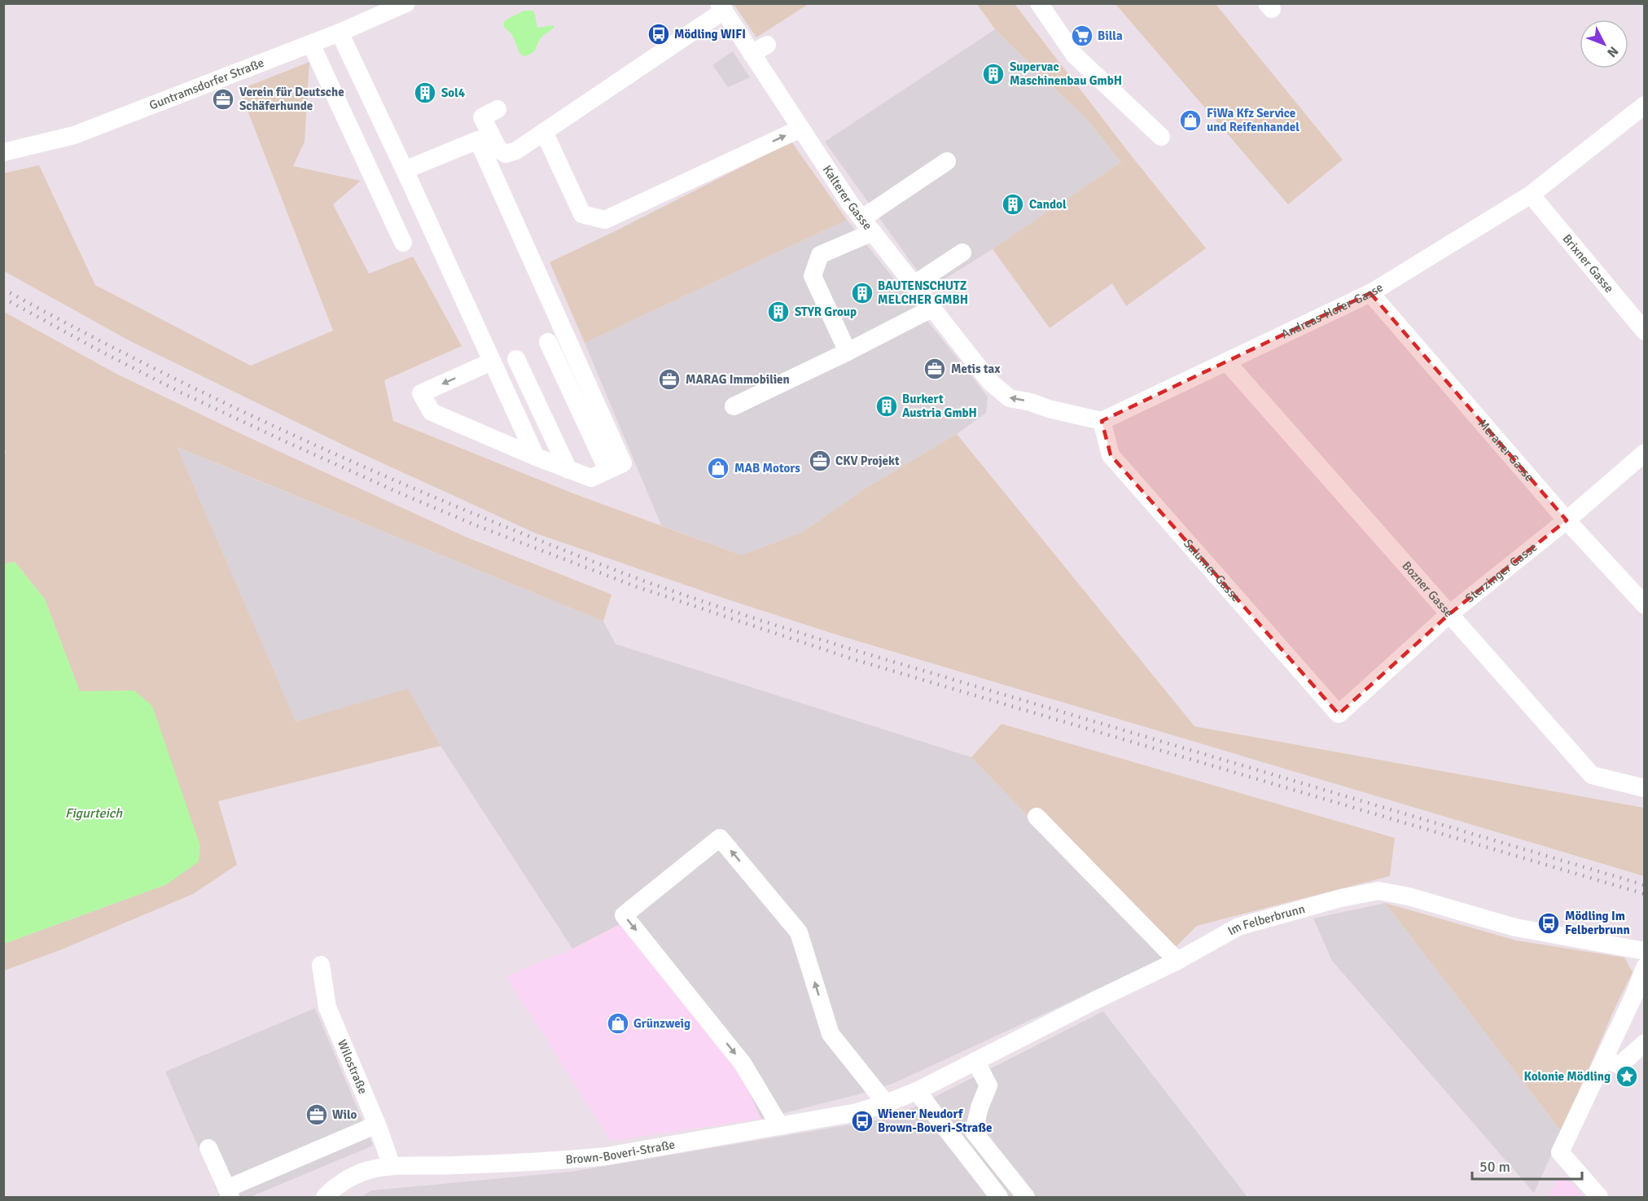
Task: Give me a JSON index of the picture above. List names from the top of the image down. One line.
{"streets":{"street":["Guntramsdorfer Straße","Kalterer Gasse","Brixner Gasse","Andreas-Hofer-Gasse","Meraner Gasse","Salurner Gasse","Sterzinger Gasse","Bozner Gasse","Im Felberbrunn","Wilostraße","Brown-Boveri-Straße"]},"crossings":[["Kalterer Gasse","Andreas-Hofer-Gasse"],["Kalterer Gasse","Salurner Gasse"],["Brixner Gasse","Andreas-Hofer-Gasse"],["Andreas-Hofer-Gasse","Meraner Gasse"],["Andreas-Hofer-Gasse","Salurner Gasse"],["Andreas-Hofer-Gasse","Bozner Gasse"],["Meraner Gasse","Sterzinger Gasse"],["Salurner Gasse","Sterzinger Gasse"],["Sterzinger Gasse","Bozner Gasse"],["Im Felberbrunn","Brown-Boveri-Straße"],["Wilostraße","Brown-Boveri-Straße"]],"water":["Figurteich"],"places":{"bus stop":["Mödling WIFI","Mödling Im Felberbrunn","Wiener Neudorf Brown-Boveri-Straße"],"supermarket":["Billa"],"building":["Supervac Maschinenbau GmbH","Sol4","Candol","BAUTENSCHUTZ MELCHER GMBH","STYR Group","Burkert Austria GmbH"],"office":["Verein für Deutsche Schäferhunde","Metis tax","MARAG Immobilien","CKV Projekt","Wilo"],"shop":["FiWa Kfz Service und Reifenhandel","MAB Motors","Grünzweig"],"place":["Kolonie Mödling"]},"scale_bar":"50 m","north":"bottom right"}
